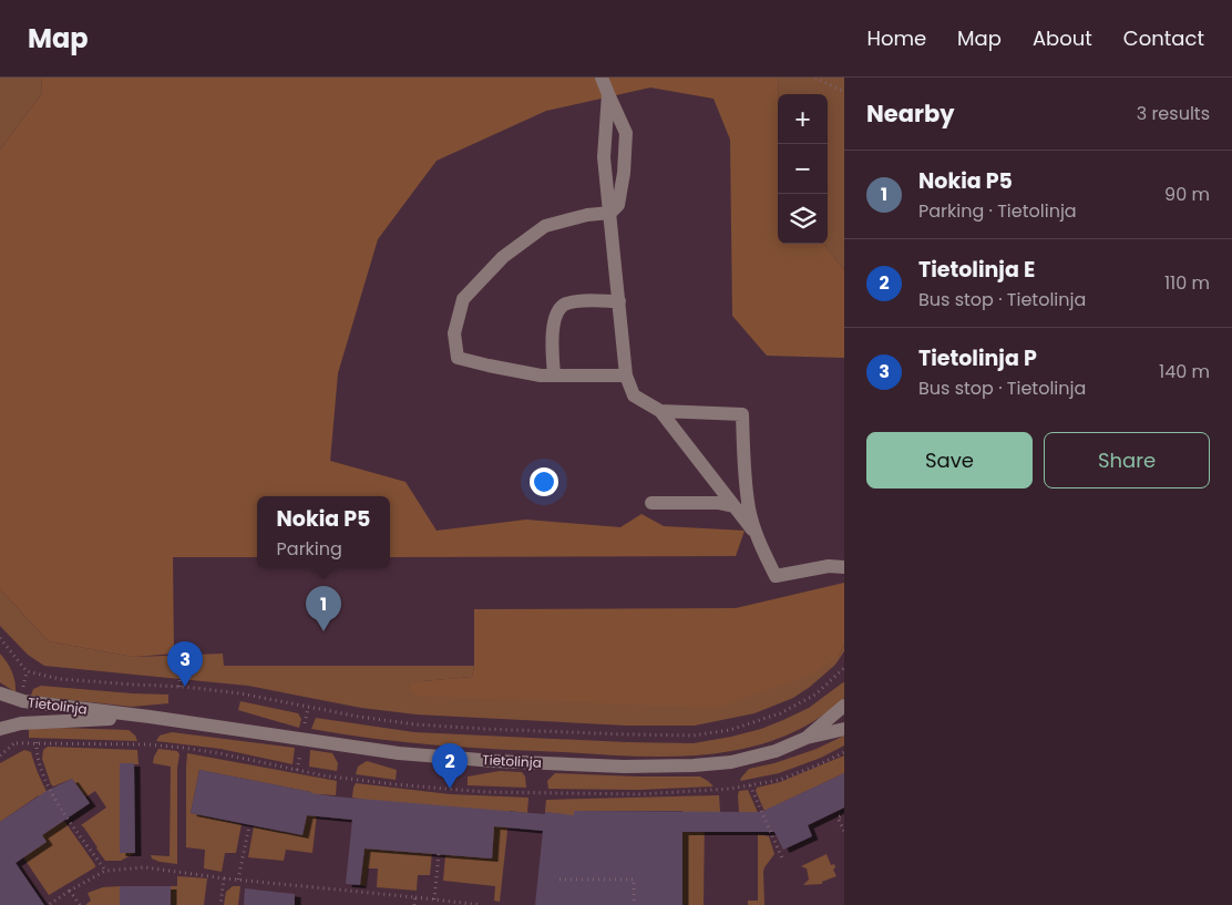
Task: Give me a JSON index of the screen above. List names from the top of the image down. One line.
{"streets":{"street":["Tietolinja"]},"page":{"header":"Map","nav":["Home","Map","About","Contact"],"heading":["Nearby","3 results"],"map_buttons":["+","−"],"list":[{"mark":"1","name":"Nokia P5","note":"Parking · Tietolinja","value":"90 m"},{"mark":"2","name":"Tietolinja E","note":"Bus stop · Tietolinja","value":"110 m"},{"mark":"3","name":"Tietolinja P","note":"Bus stop · Tietolinja","value":"140 m"}],"buttons":["Save","Share"],"popup":["Nokia P5","Parking"],"pins":["1","3","2"]}}
